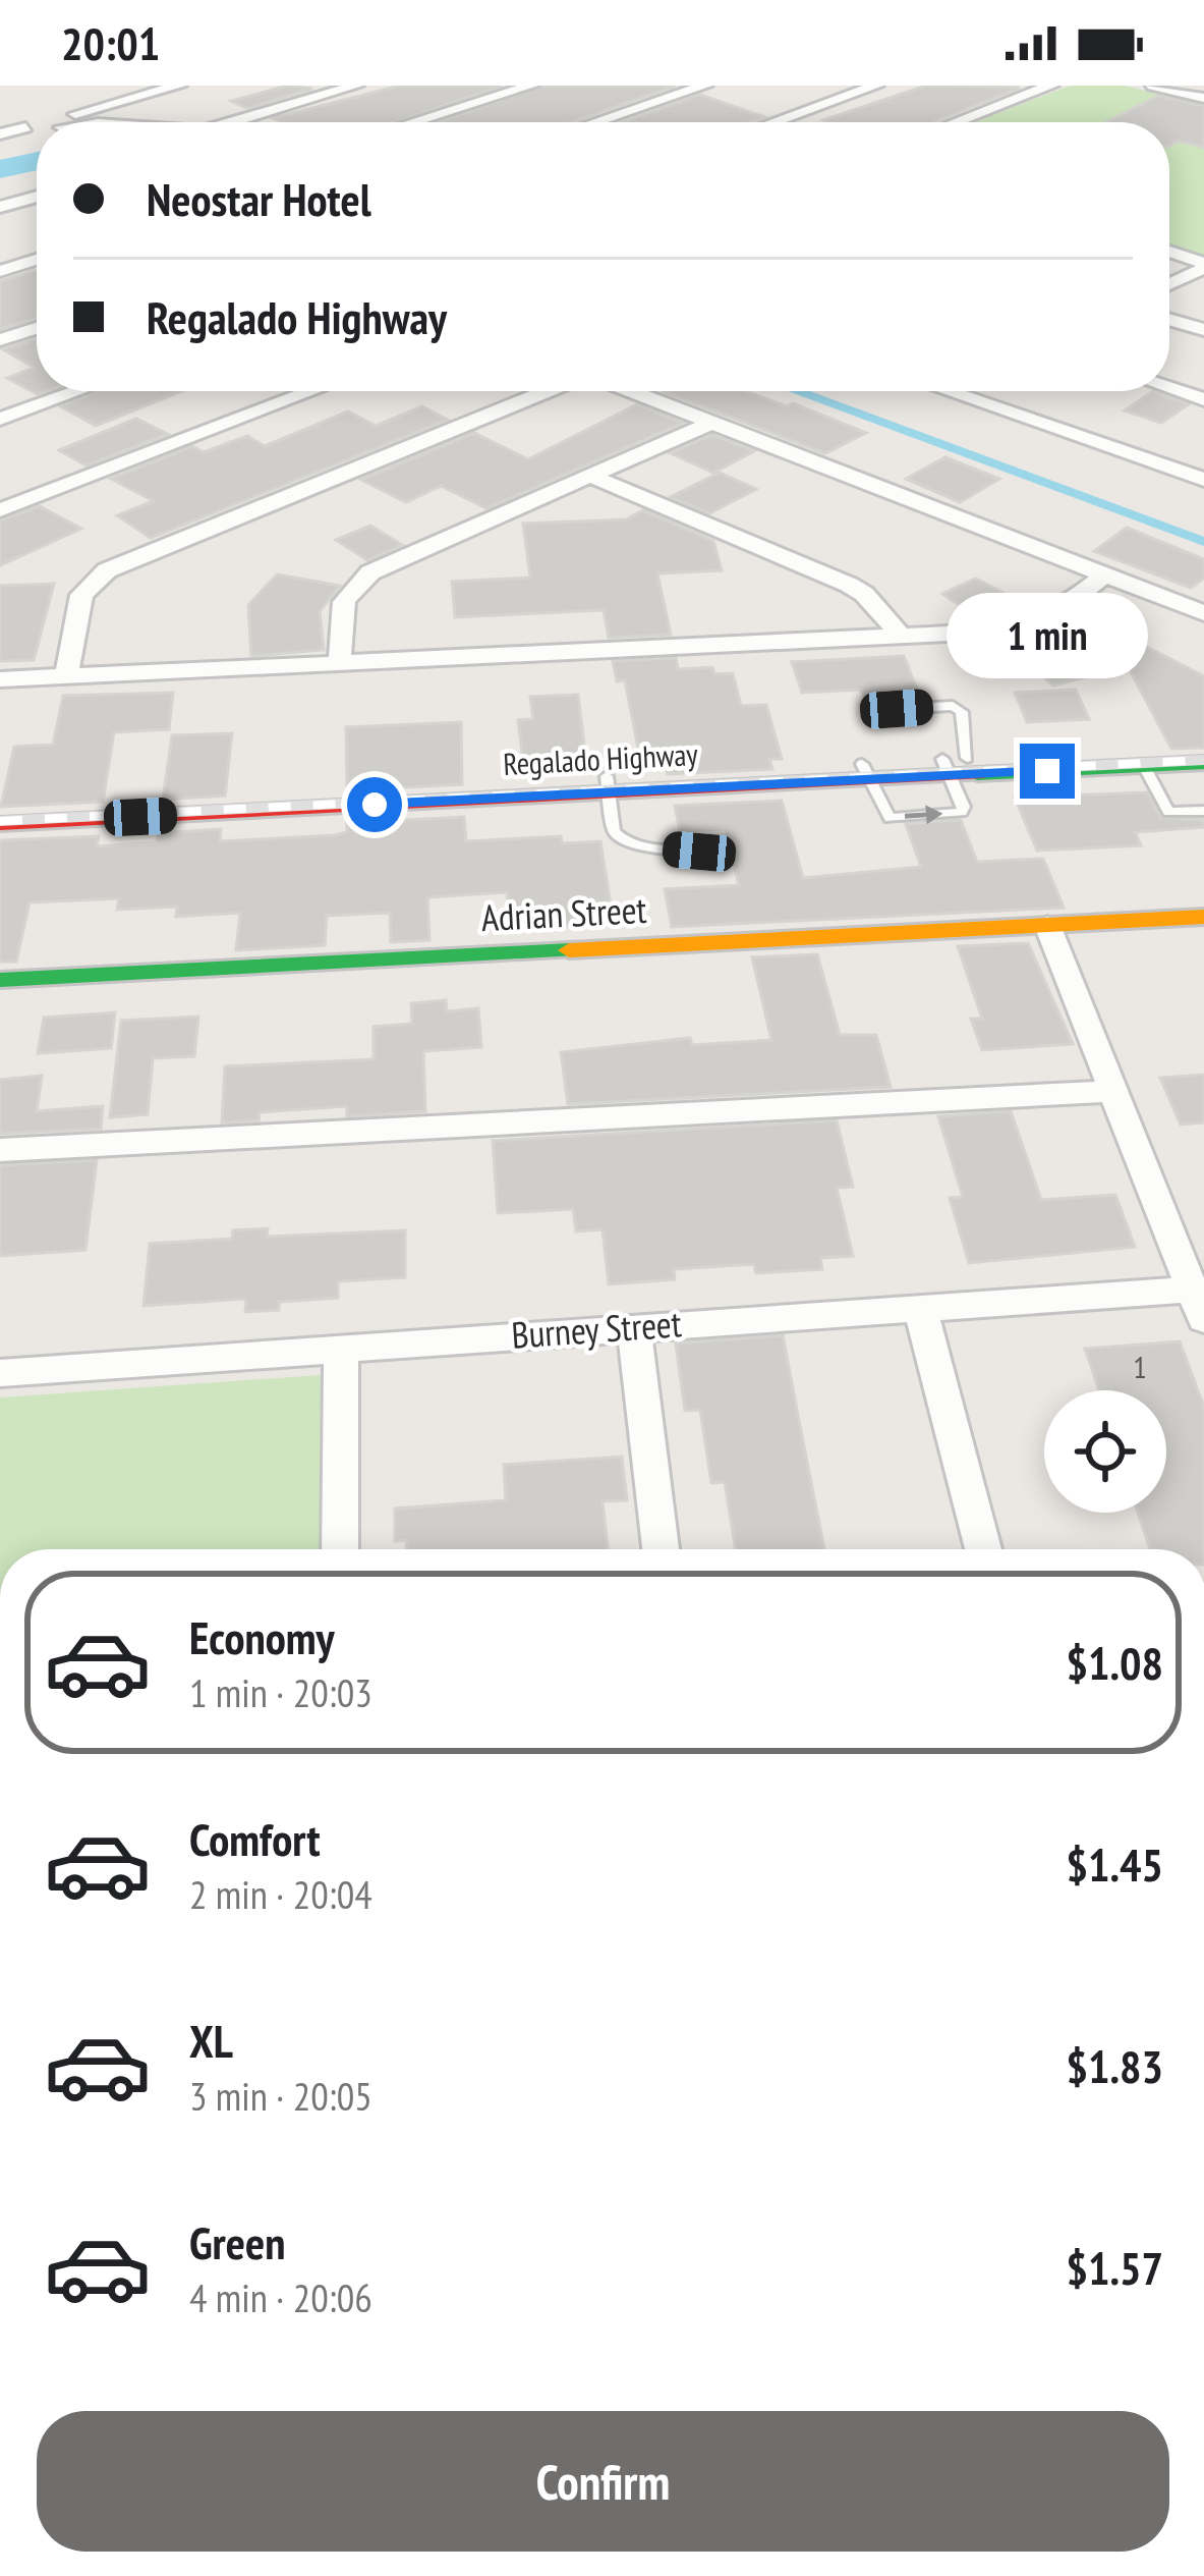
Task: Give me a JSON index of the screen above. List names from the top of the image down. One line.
{"streets":{"main road":["Regalado Highway","Adrian Street"],"street":["Burney Street"]},"house_numbers":["1"],"page":{"status":"20:01","banner":["Neostar Hotel","Regalado Highway"],"bubble":"1 min","list":[{"name":"Economy","note":"1 min · 20:03","value":"$1.08"},{"name":"Comfort","note":"2 min · 20:04","value":"$1.45"},{"name":"XL","note":"3 min · 20:05","value":"$1.83"},{"name":"Green","note":"4 min · 20:06","value":"$1.57"}],"buttons":"Confirm"}}
